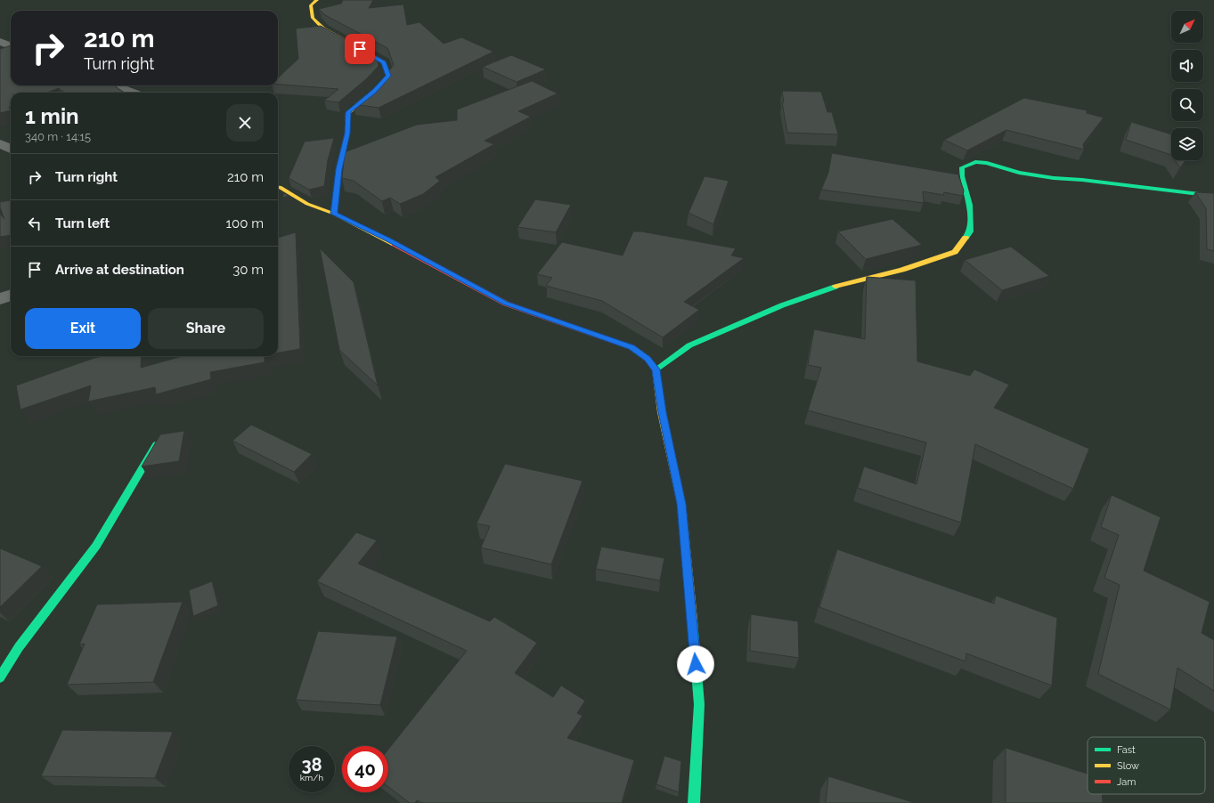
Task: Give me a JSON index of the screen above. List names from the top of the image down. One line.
{"legend":["Fast","Slow","Jam"],"north":"top right","page":{"turn":["210 m","Turn right"],"heading":["1 min","340 m · 14:15"],"list":[{"name":"Turn right","value":"210 m"},{"name":"Turn left","value":"100 m"},{"name":"Arrive at destination","value":"30 m"}],"buttons":["Exit","Share"],"speed":"38 km/h","limit":"40"}}
